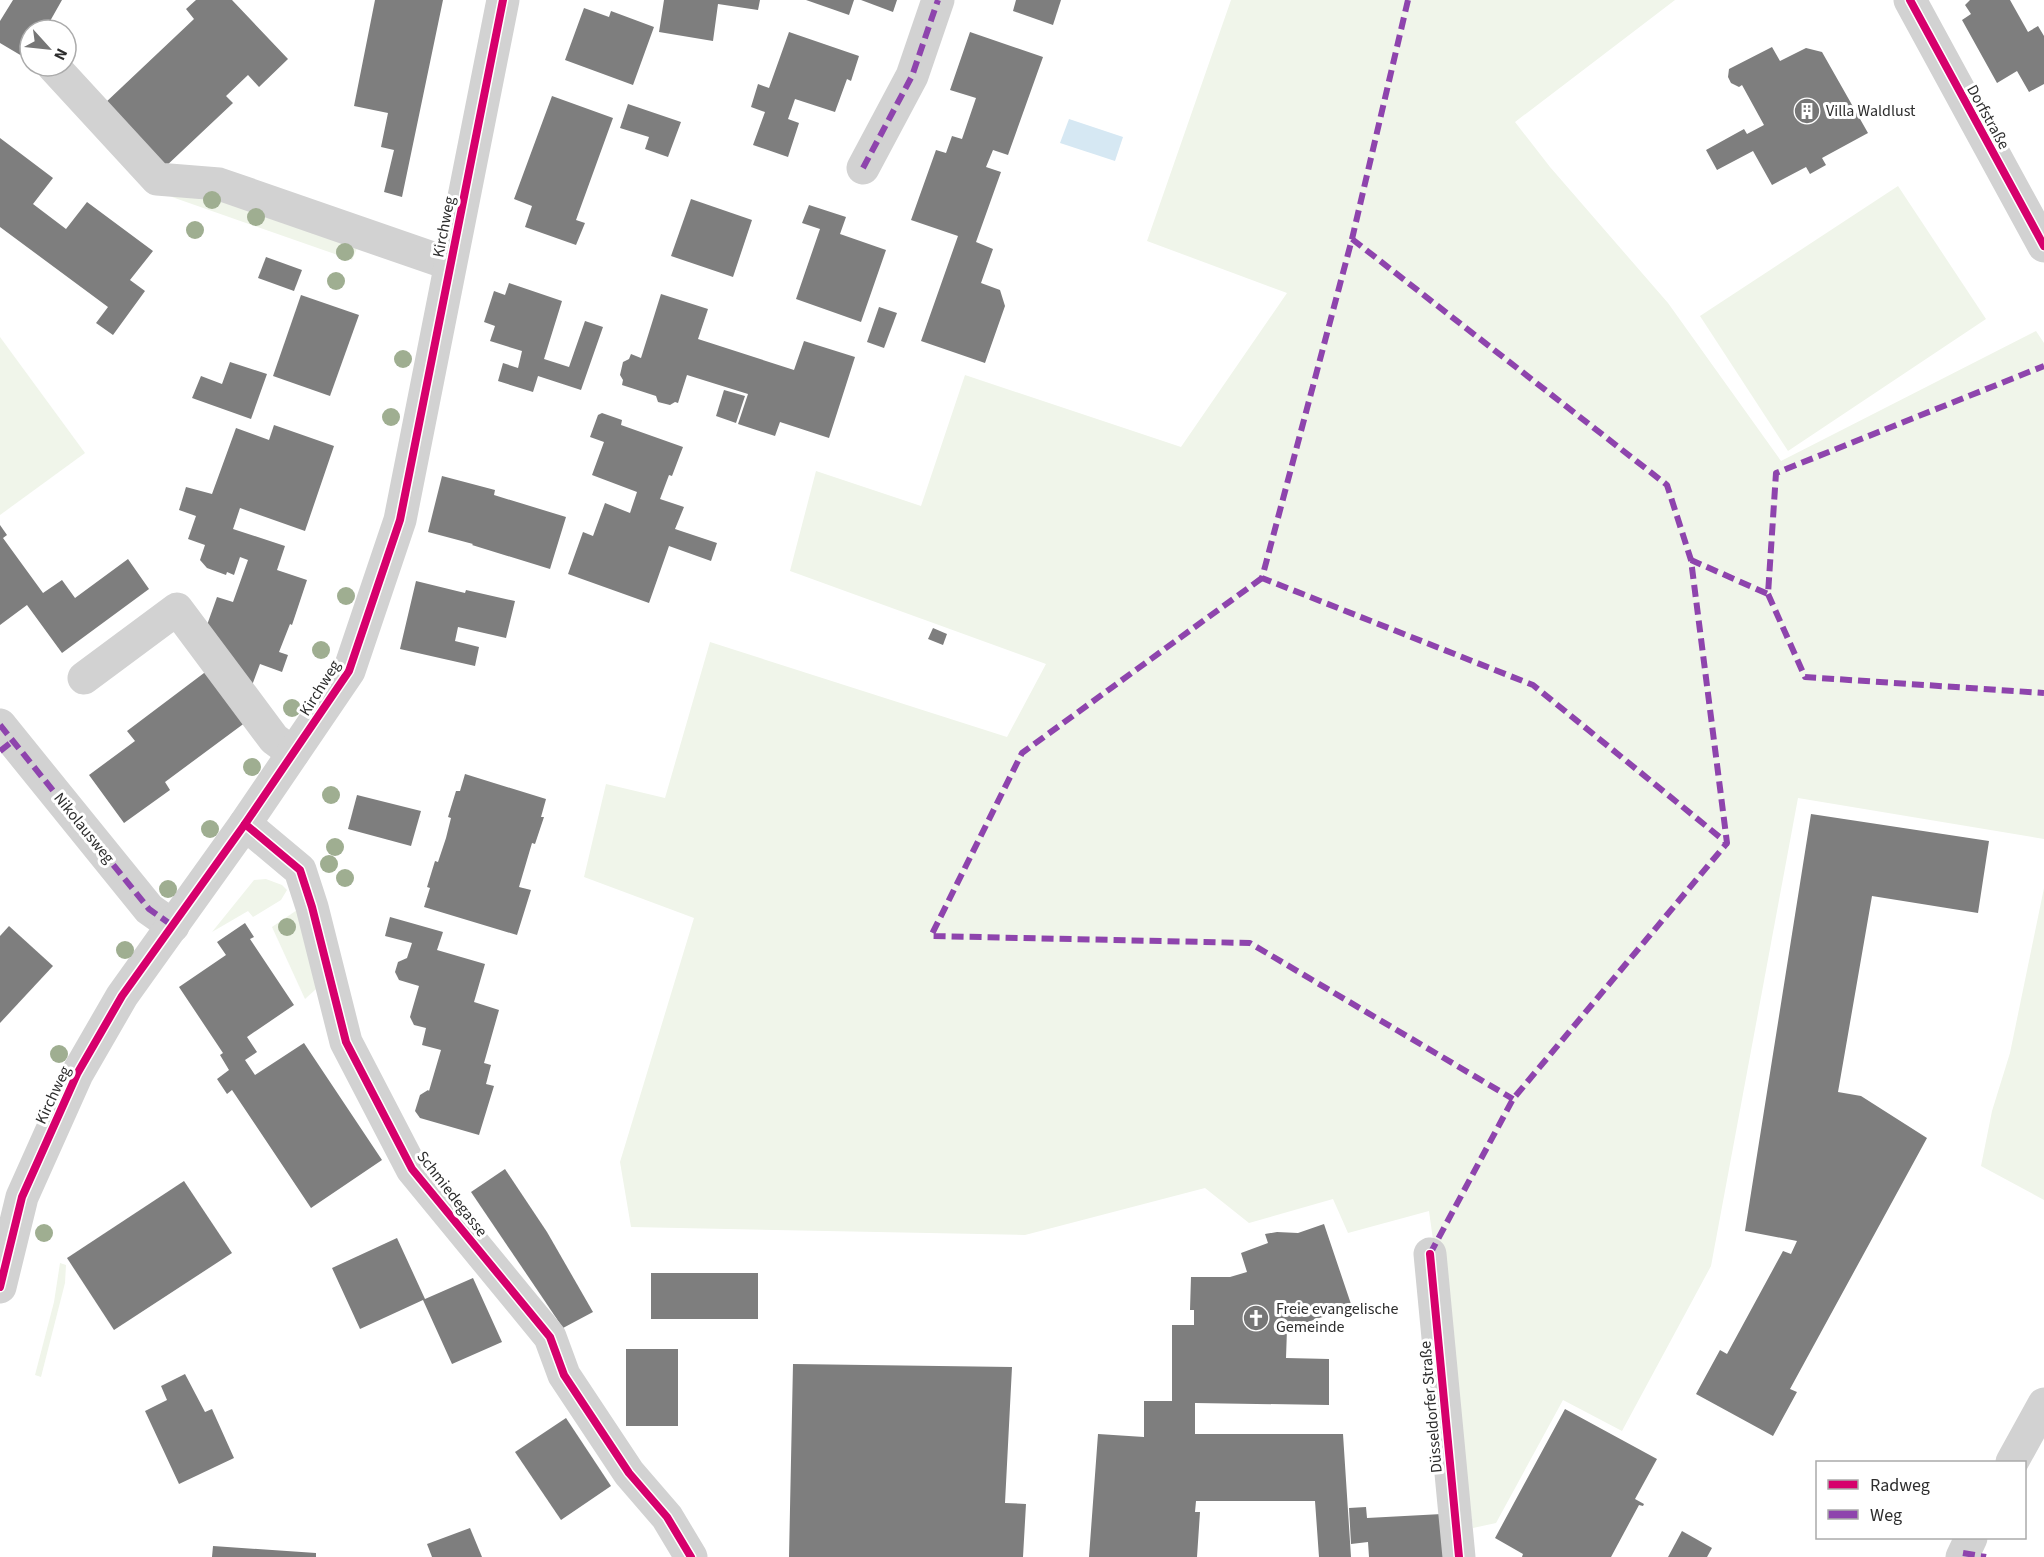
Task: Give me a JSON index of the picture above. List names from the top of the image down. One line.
{"streets":{"street":["Dorfstraße","Kirchweg","Nikolausweg","Schmiedegasse","Düsseldorfer Straße"]},"crossings":[["Kirchweg","Nikolausweg"],["Kirchweg","Schmiedegasse"]],"places":{"building":["Villa Waldlust"],"church":["Freie evangelische Gemeinde"]},"legend":["Radweg","Weg"],"north":"bottom right"}
